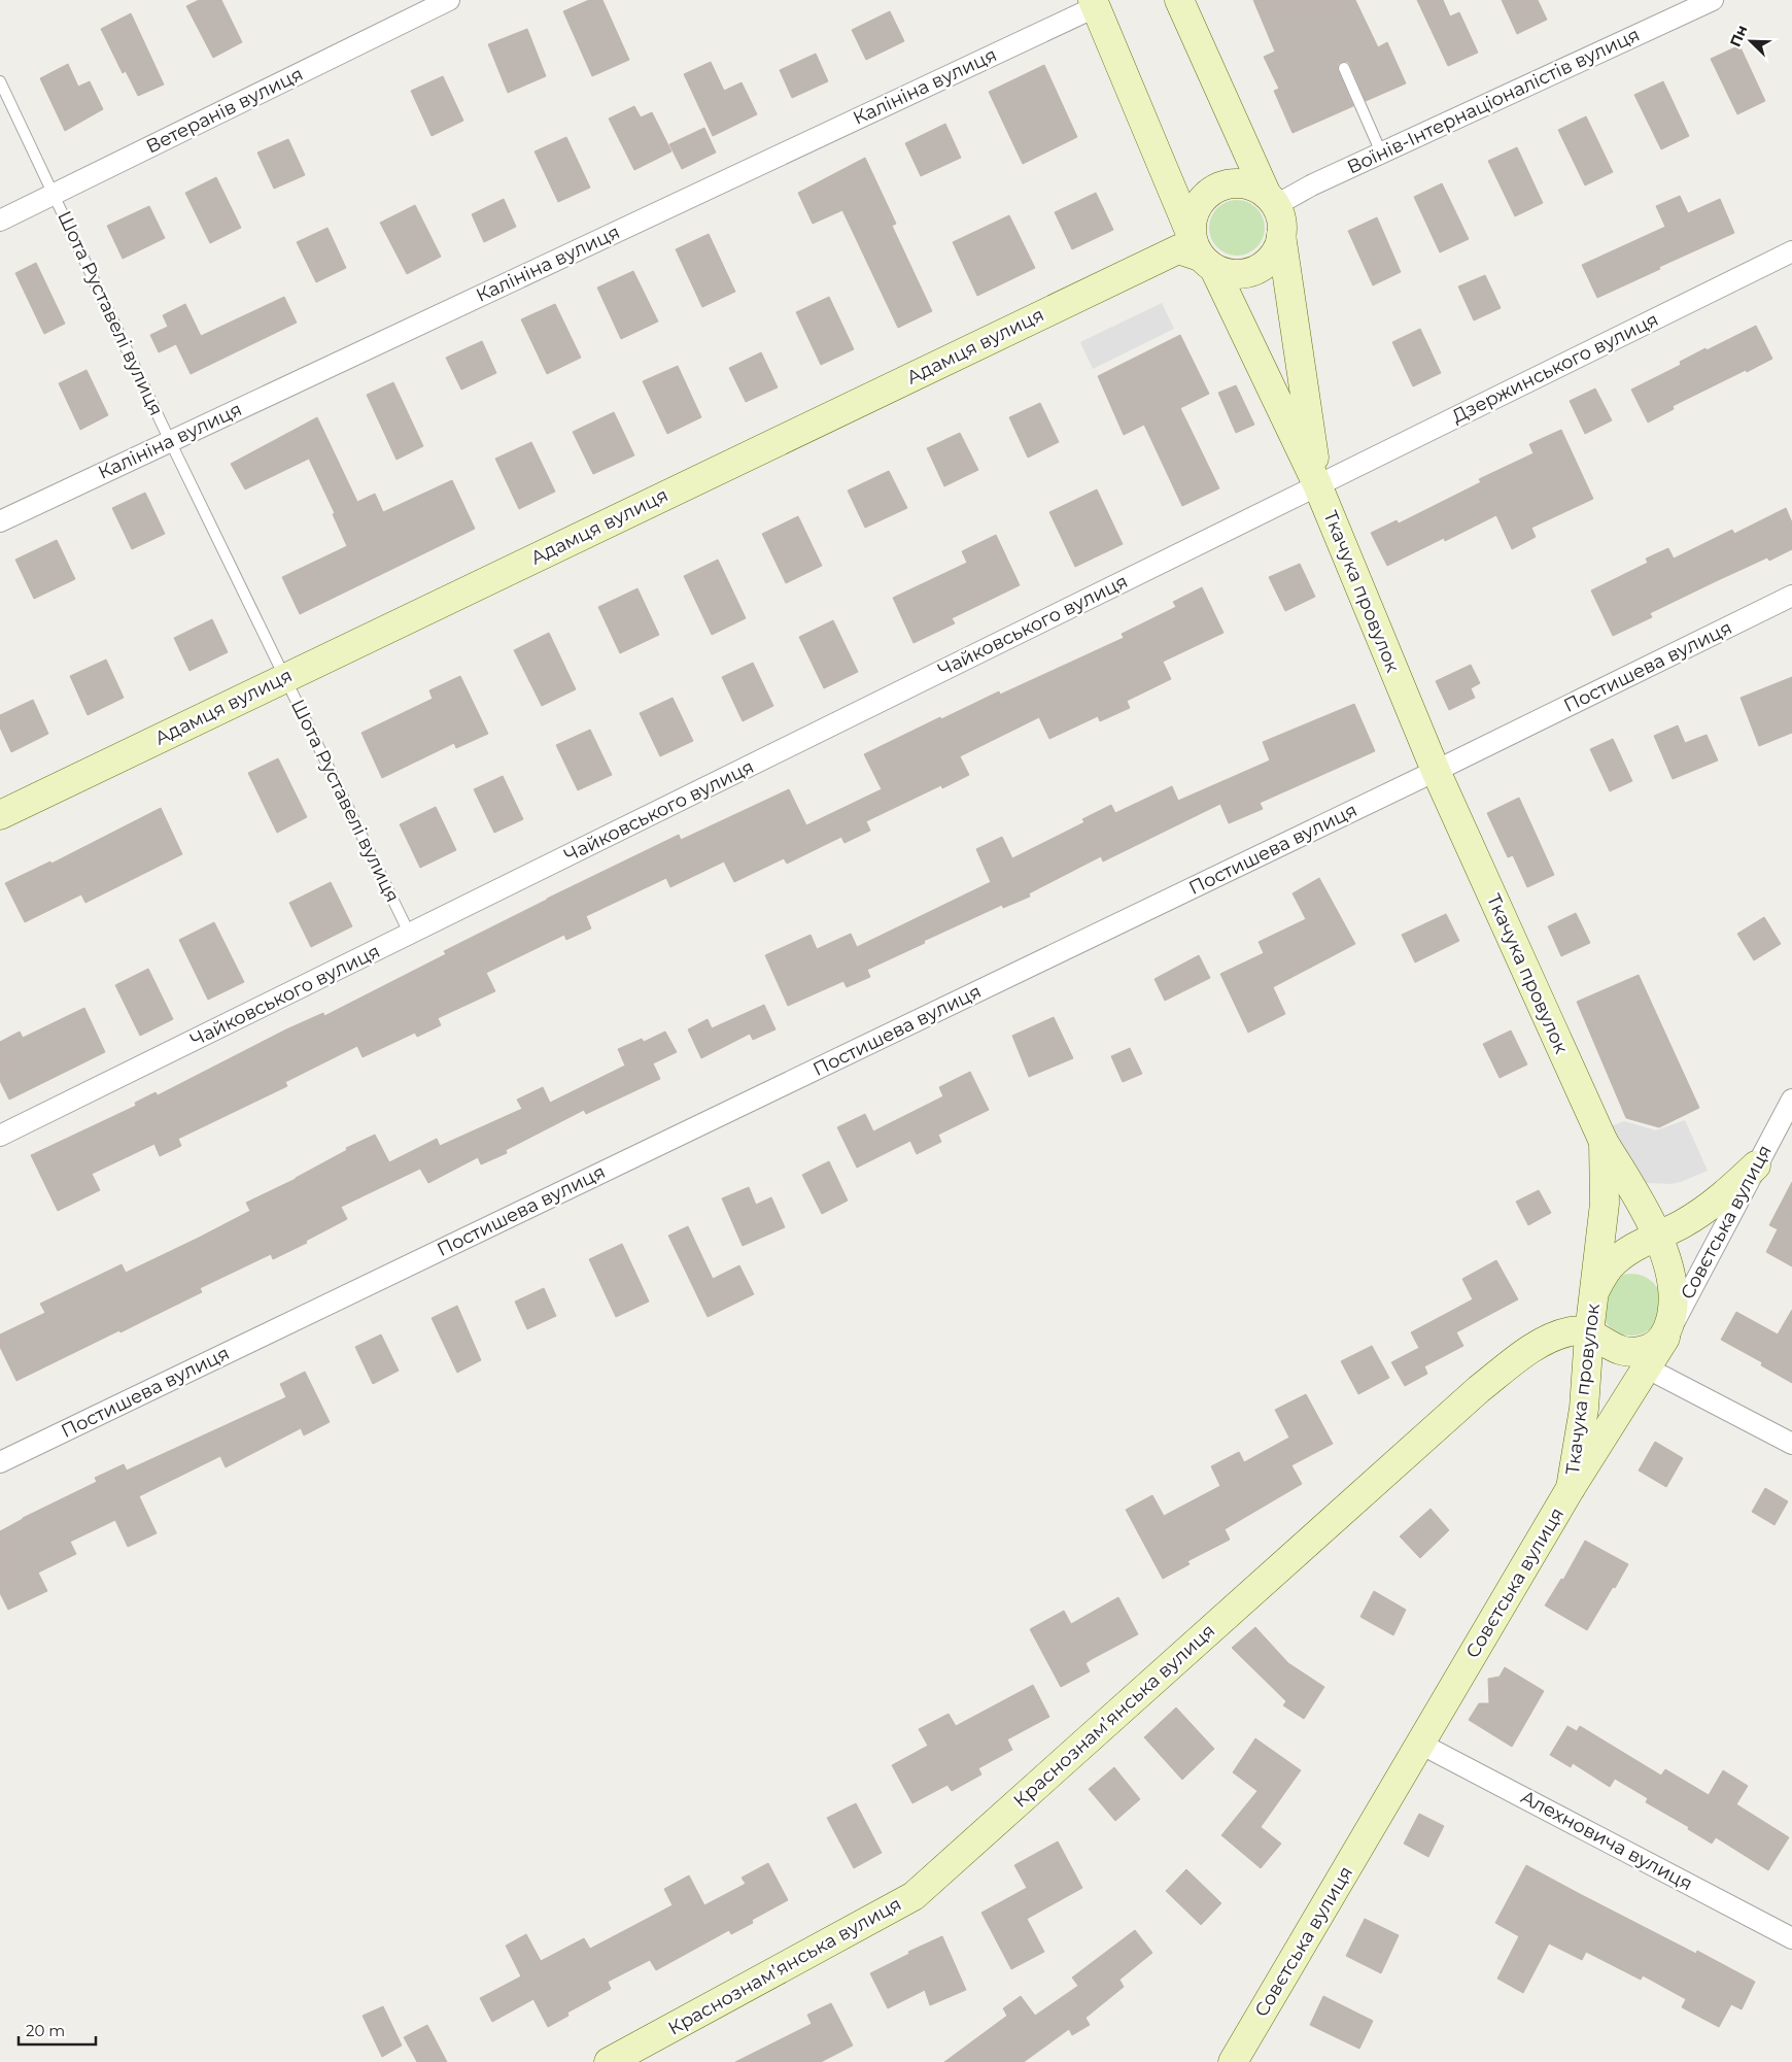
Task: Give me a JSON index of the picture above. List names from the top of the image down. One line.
{"streets":{"street":["Калініна вулиця","Воїнів-Інтернаціоналістів вулиця","Ветеранів вулиця","Адамця вулиця","Дзержинського вулиця","Ткачука провулок","Чайковського вулиця","Постишева вулиця","Совєтська вулиця","Краснознамʼянська вулиця","Алехновича вулиця"],"lane":["Шота Руставелі вулиця"]},"crossings":[["Калініна вулиця","Шота Руставелі вулиця"],["Воїнів-Інтернаціоналістів вулиця","Адамця вулиця"],["Ветеранів вулиця","Шота Руставелі вулиця"],["Шота Руставелі вулиця","Адамця вулиця"],["Шота Руставелі вулиця","Чайковського вулиця"],["Дзержинського вулиця","Ткачука провулок"],["Дзержинського вулиця","Чайковського вулиця"],["Ткачука провулок","Чайковського вулиця"],["Ткачука провулок","Постишева вулиця"],["Ткачука провулок","Совєтська вулиця"],["Ткачука провулок","Краснознамʼянська вулиця"],["Совєтська вулиця","Краснознамʼянська вулиця"],["Совєтська вулиця","Алехновича вулиця"]],"scale_bar":"20 m","north":"top left"}
